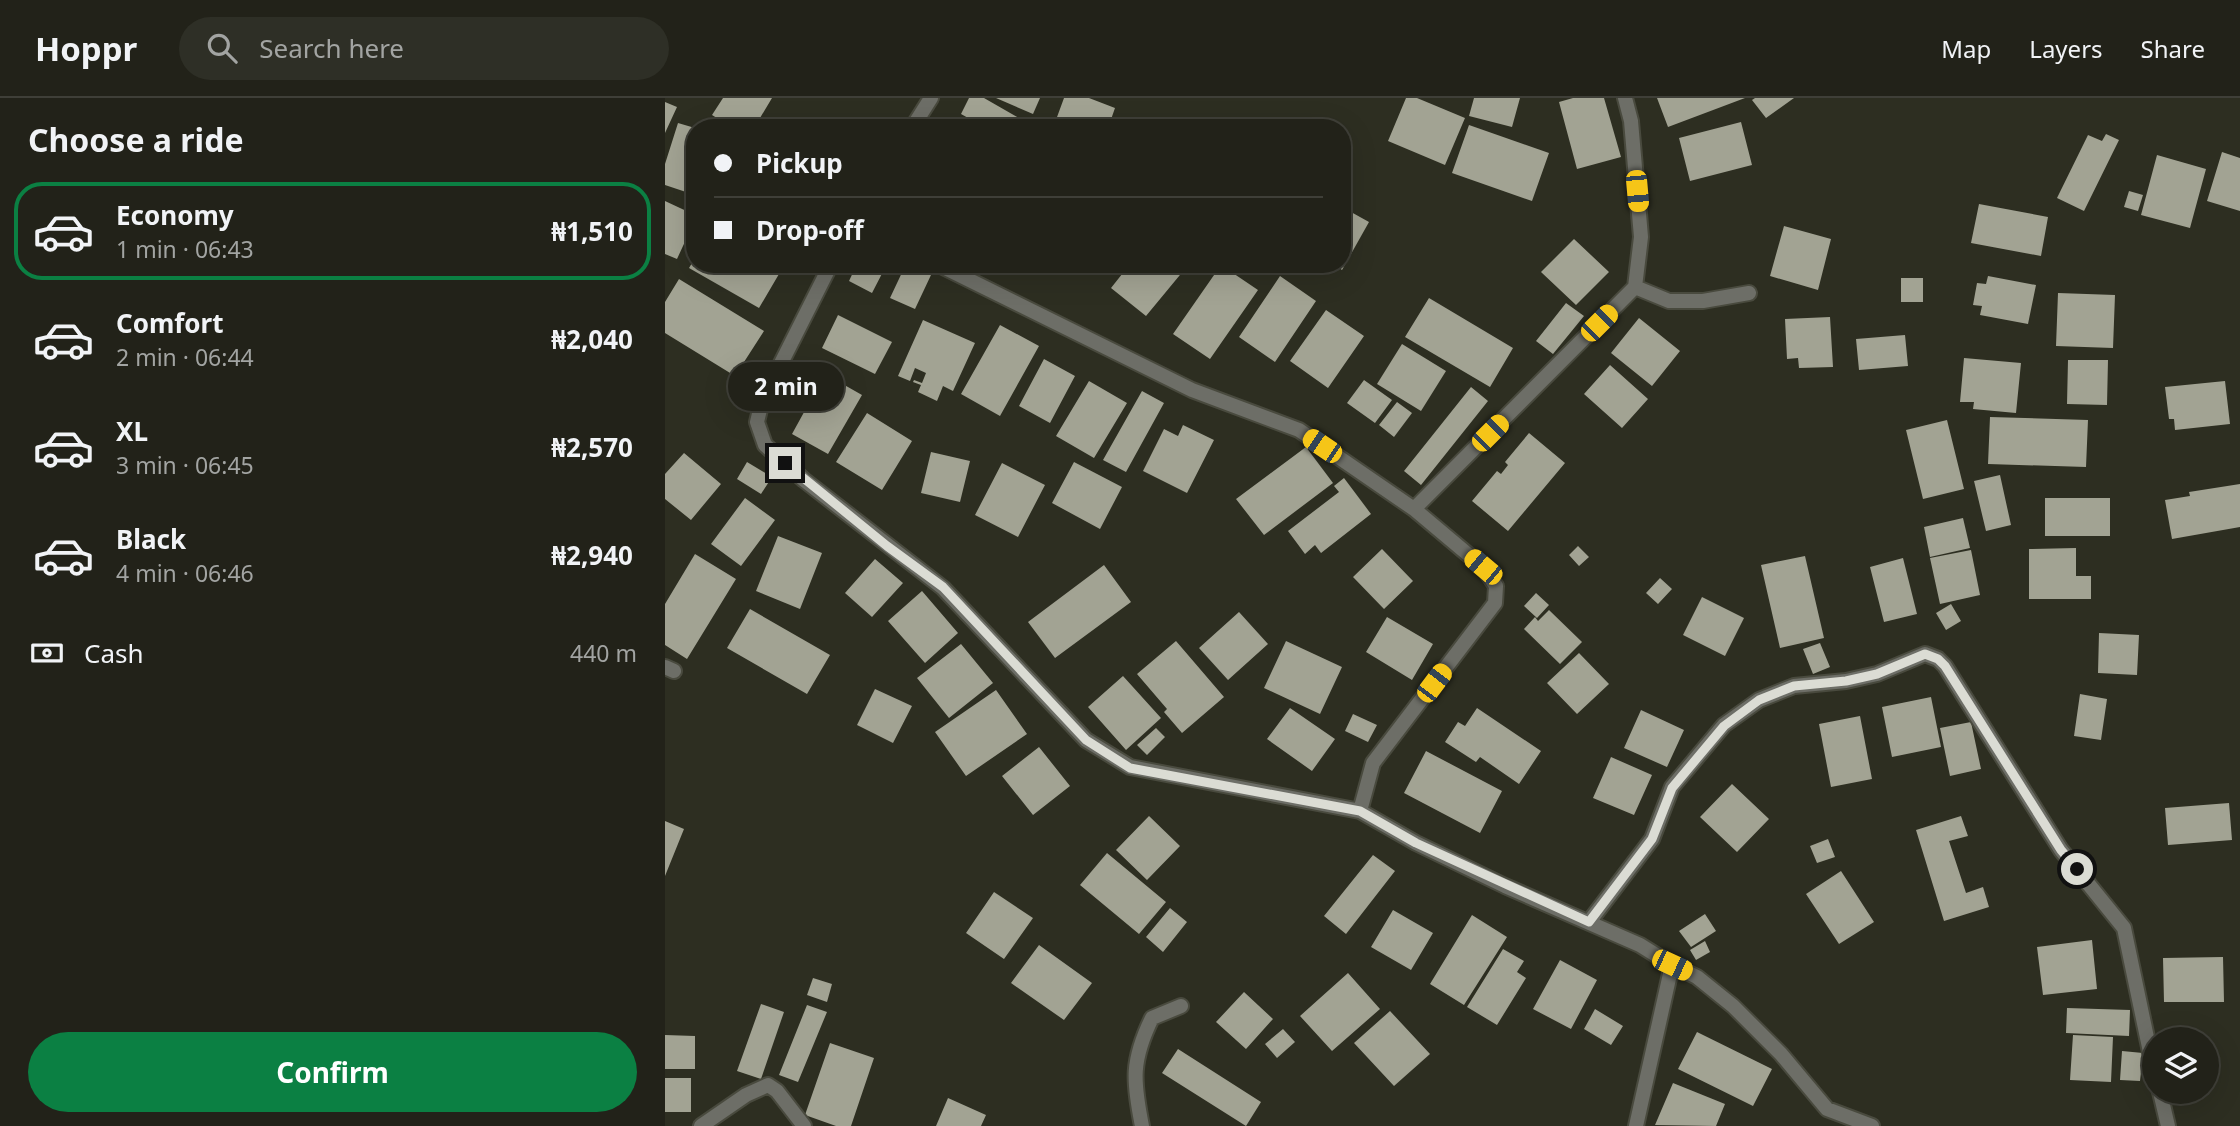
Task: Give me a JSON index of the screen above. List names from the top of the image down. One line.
{"page":{"header":"Hoppr","search":"Search here","nav":["Map","Layers","Share"],"heading":"Choose a ride","banner":["Pickup","Drop-off"],"list":[{"name":"Economy","note":"1 min · 06:43","value":"₦1,510"},{"name":"Comfort","note":"2 min · 06:44","value":"₦2,040"},{"name":"XL","note":"3 min · 06:45","value":"₦2,570"},{"name":"Black","note":"4 min · 06:46","value":"₦2,940"}],"bubble":"2 min","pay":["Cash","440 m"],"buttons":"Confirm"}}
